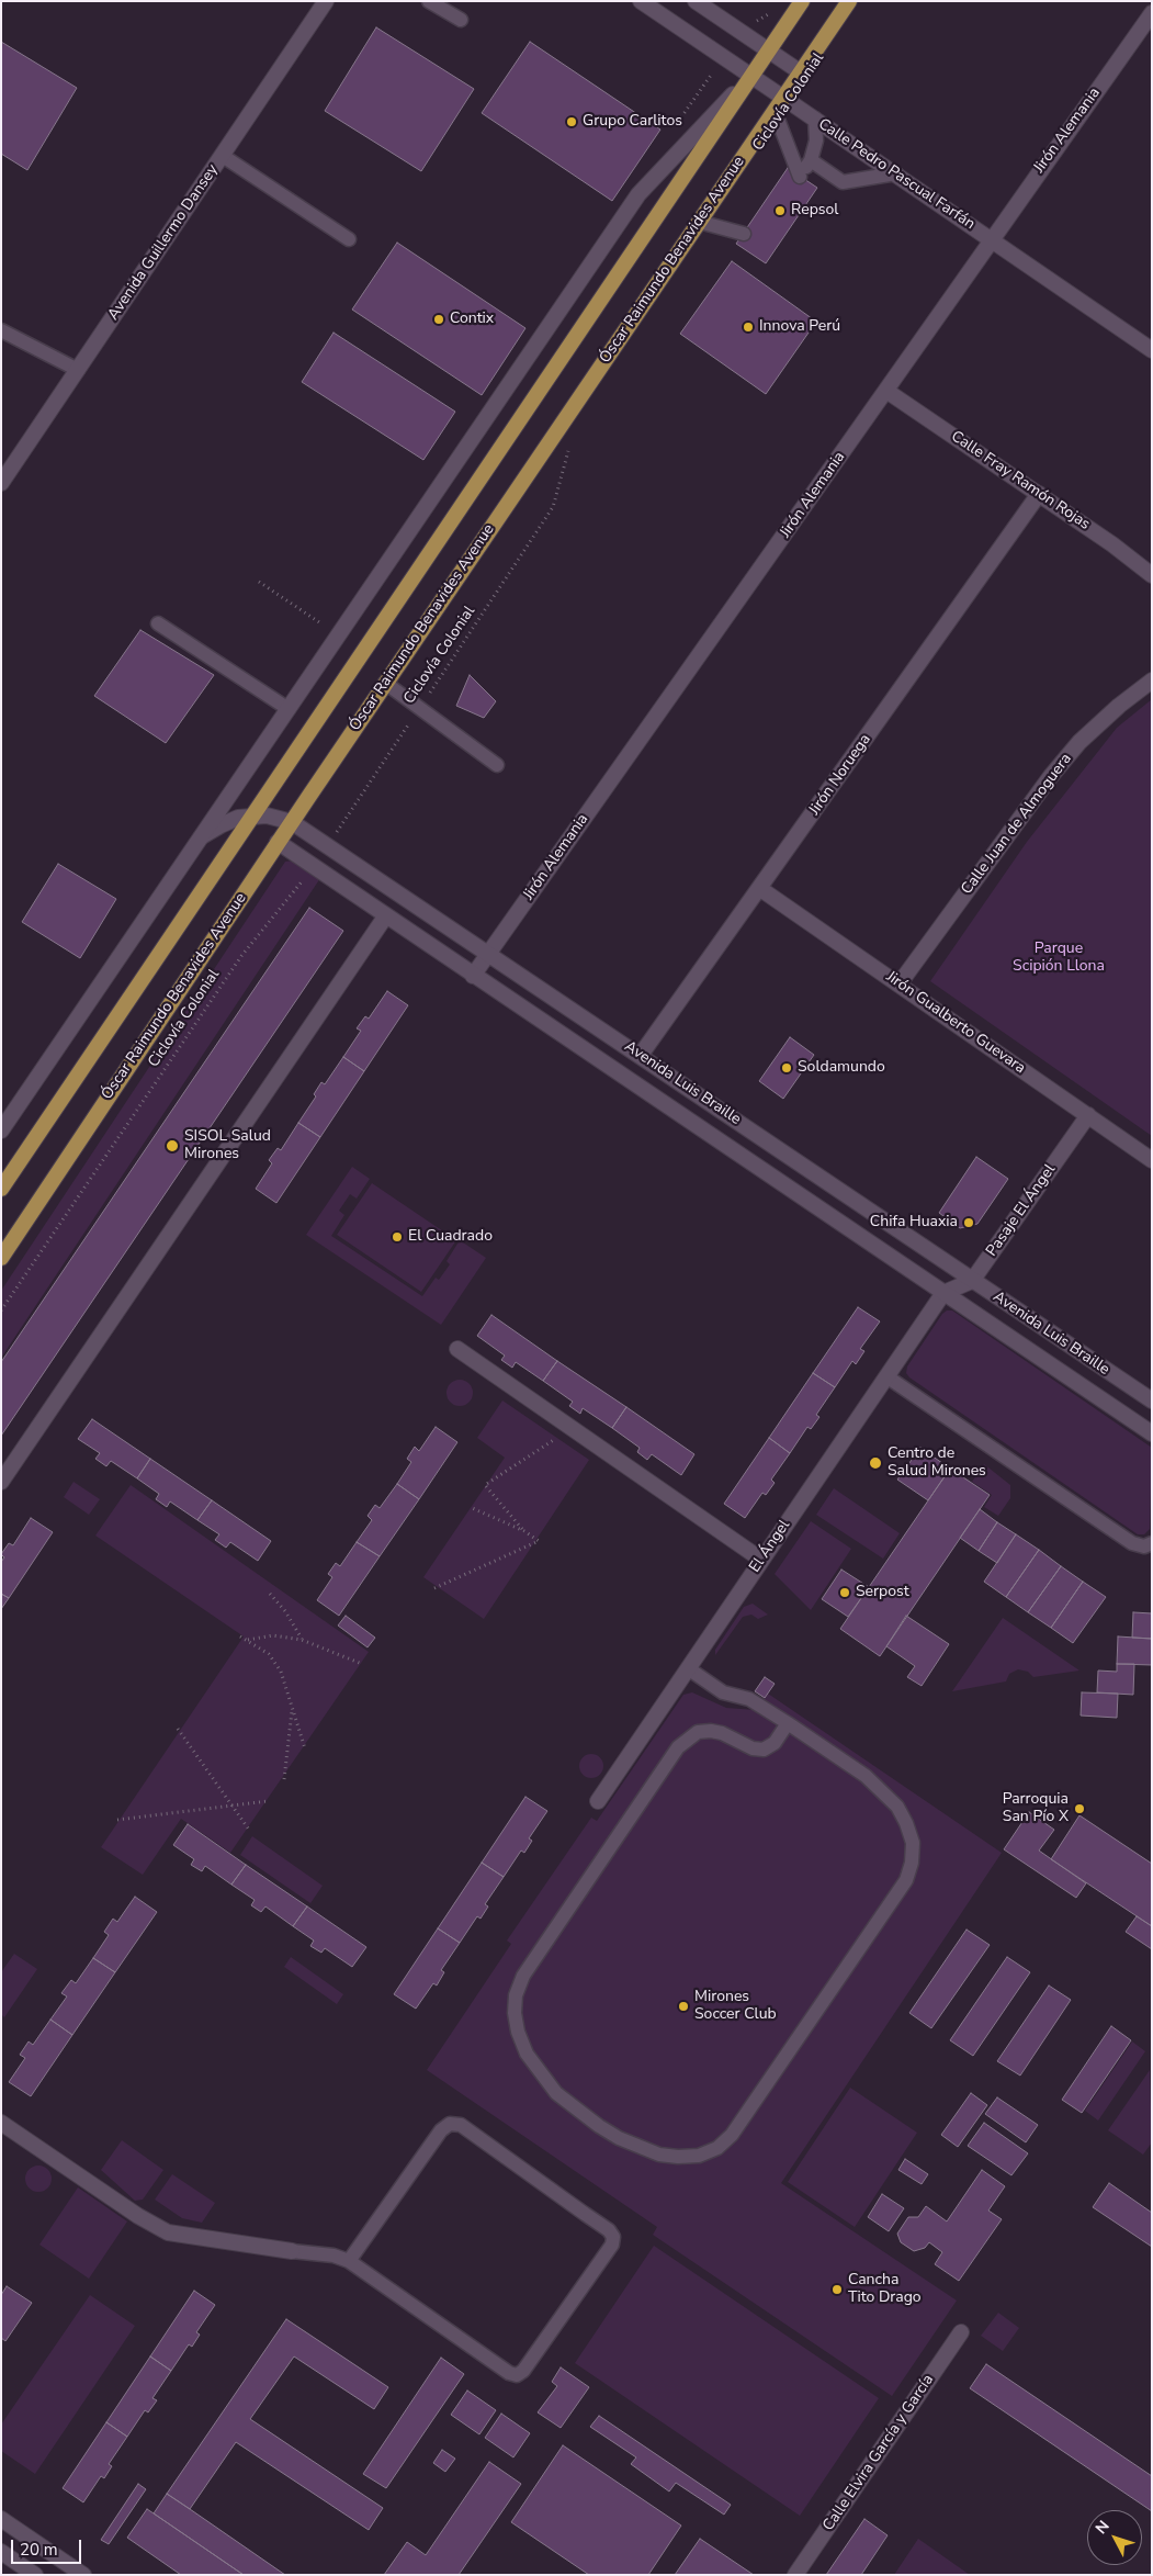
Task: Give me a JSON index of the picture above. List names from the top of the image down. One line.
{"streets":{"main road":["Óscar Raimundo Benavides Avenue"],"street":["Jirón Alemania","Calle Pedro Pascual Farfán","Avenida Guillermo Dansey","Calle Fray Ramón Rojas","Jirón Noruega","Calle Juan de Almoguera","Jirón Gualberto Guevara","Avenida Luis Braille","Pasaje El Ángel","El Ángel","Calle Elvira García y García"],"path":["Ciclovía Colonial"]},"crossings":[["Ciclovía Colonial","Avenida Luis Braille"],["Jirón Alemania","Calle Pedro Pascual Farfán"],["Jirón Alemania","Calle Fray Ramón Rojas"],["Jirón Alemania","Avenida Luis Braille"],["Calle Pedro Pascual Farfán","Óscar Raimundo Benavides Avenue"],["Óscar Raimundo Benavides Avenue","Avenida Luis Braille"],["Calle Fray Ramón Rojas","Jirón Noruega"],["Jirón Noruega","Jirón Gualberto Guevara"],["Jirón Noruega","Avenida Luis Braille"],["Calle Juan de Almoguera","Jirón Gualberto Guevara"],["Jirón Gualberto Guevara","Pasaje El Ángel"],["Avenida Luis Braille","Pasaje El Ángel"],["Avenida Luis Braille","El Ángel"]],"parks":["Parque Scipión Llona"],"places":["Grupo Carlitos","Repsol","Contix","Innova Perú","Soldamundo","SISOL Salud Mirones","Chifa Huaxia","El Cuadrado","Centro de Salud Mirones","Serpost","Parroquia San Pío X","Mirones Soccer Club","Cancha Tito Drago"],"scale_bar":"20 m","north":"top left"}
